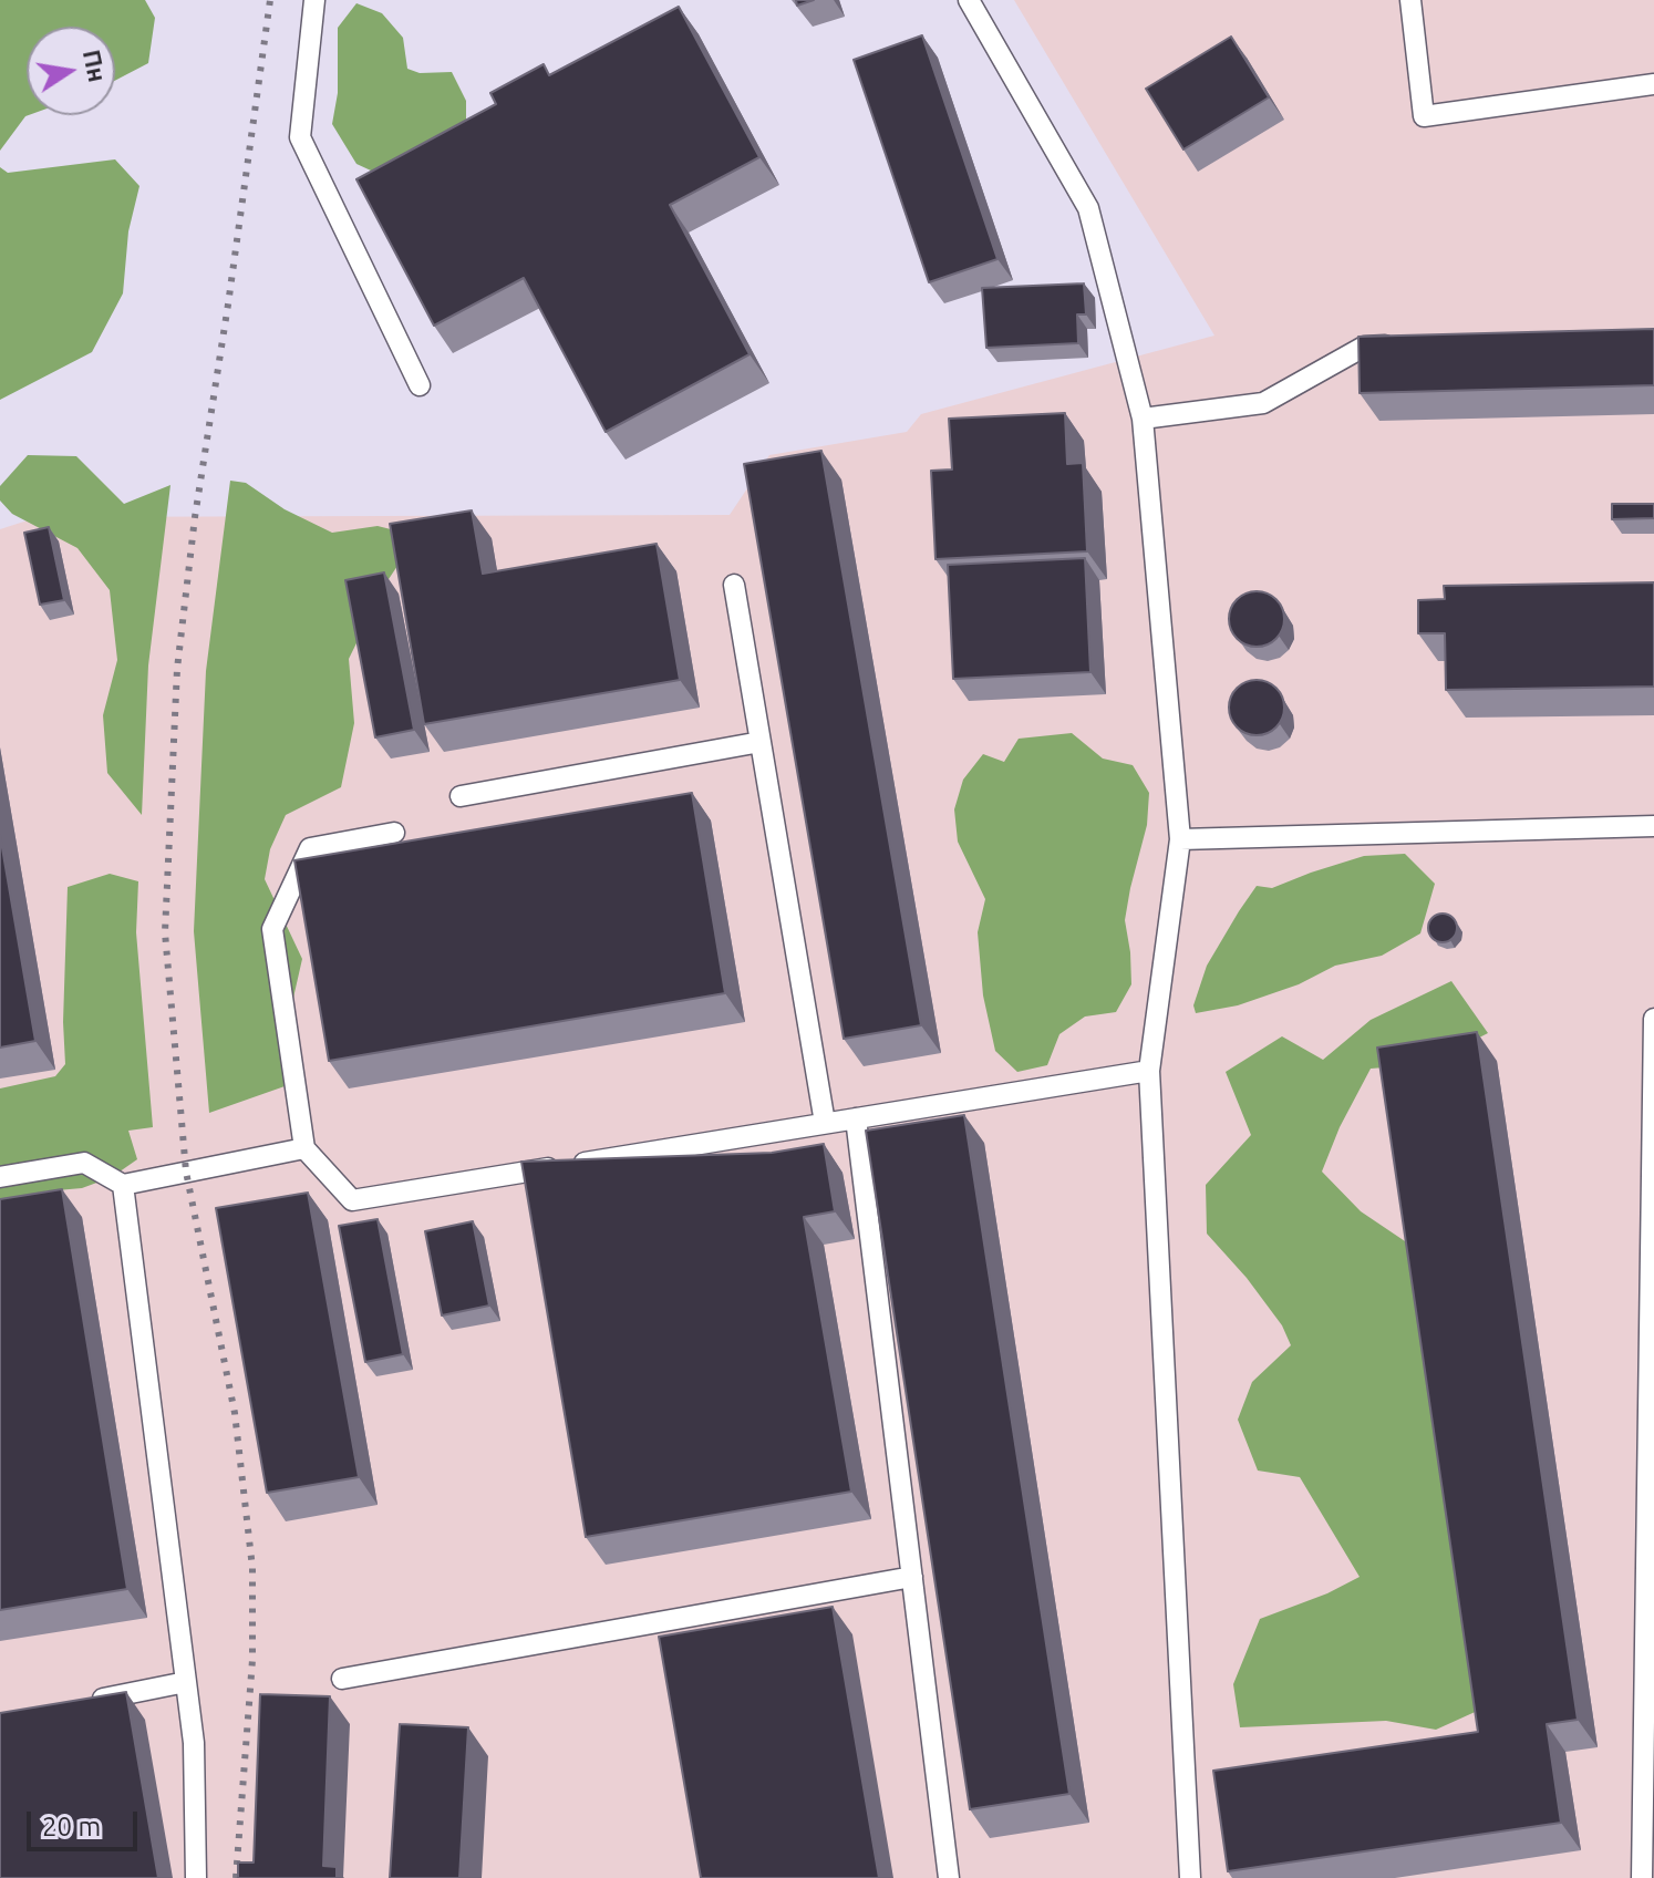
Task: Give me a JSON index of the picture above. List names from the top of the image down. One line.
{"scale_bar":"20 m","north":"right"}
